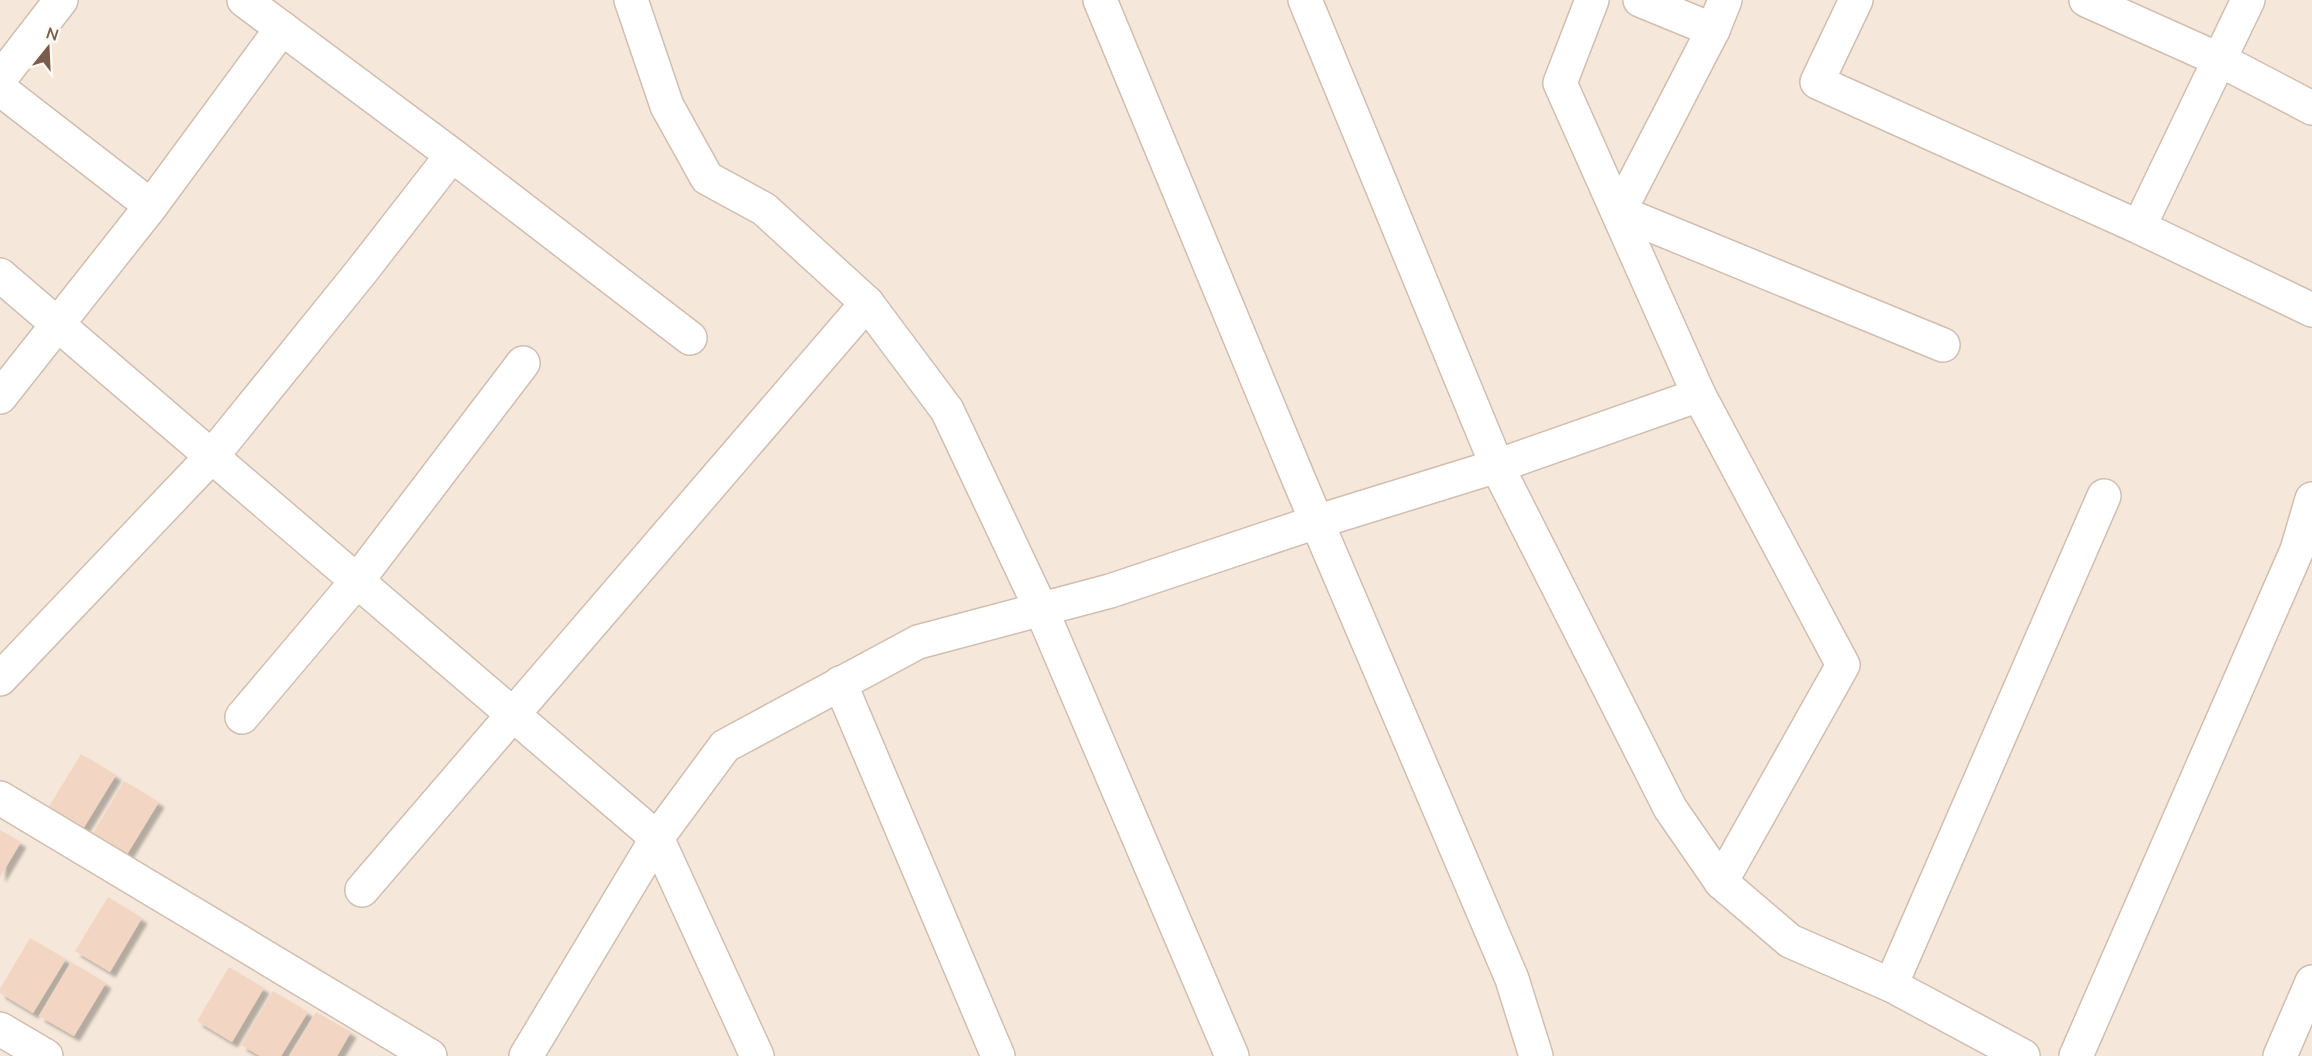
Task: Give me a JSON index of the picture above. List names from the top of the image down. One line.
{"north":"top"}
